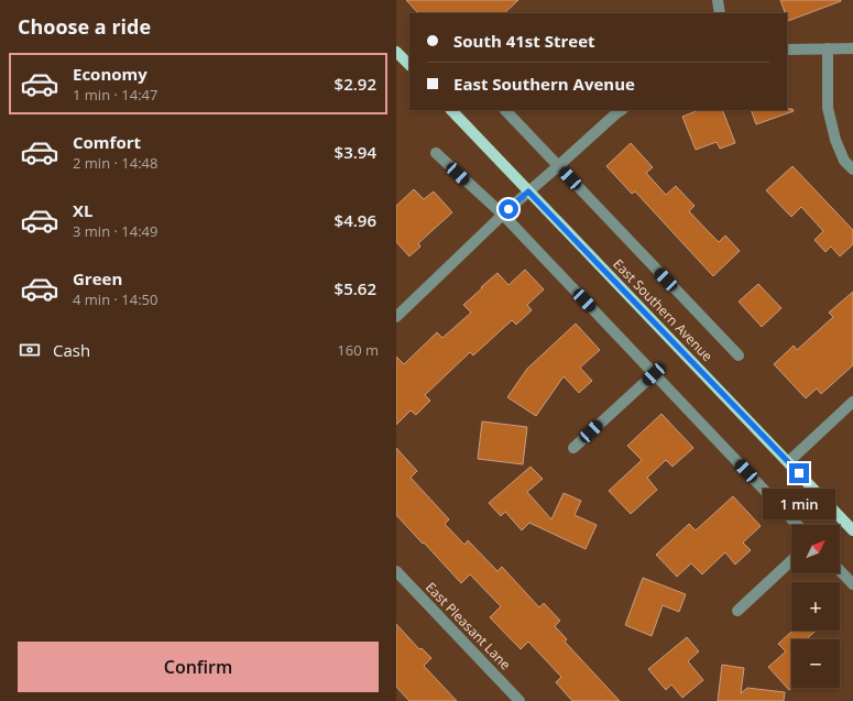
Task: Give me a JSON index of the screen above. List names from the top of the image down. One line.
{"streets":{"main road":["East Southern Avenue"],"street":["East Pleasant Lane"]},"north":"top right","page":{"heading":"Choose a ride","banner":["South 41st Street","East Southern Avenue"],"list":[{"name":"Economy","note":"1 min · 14:47","value":"$2.92"},{"name":"Comfort","note":"2 min · 14:48","value":"$3.94"},{"name":"XL","note":"3 min · 14:49","value":"$4.96"},{"name":"Green","note":"4 min · 14:50","value":"$5.62"}],"pay":["Cash","160 m"],"bubble":"1 min","map_buttons":["+","−"],"buttons":"Confirm"}}
